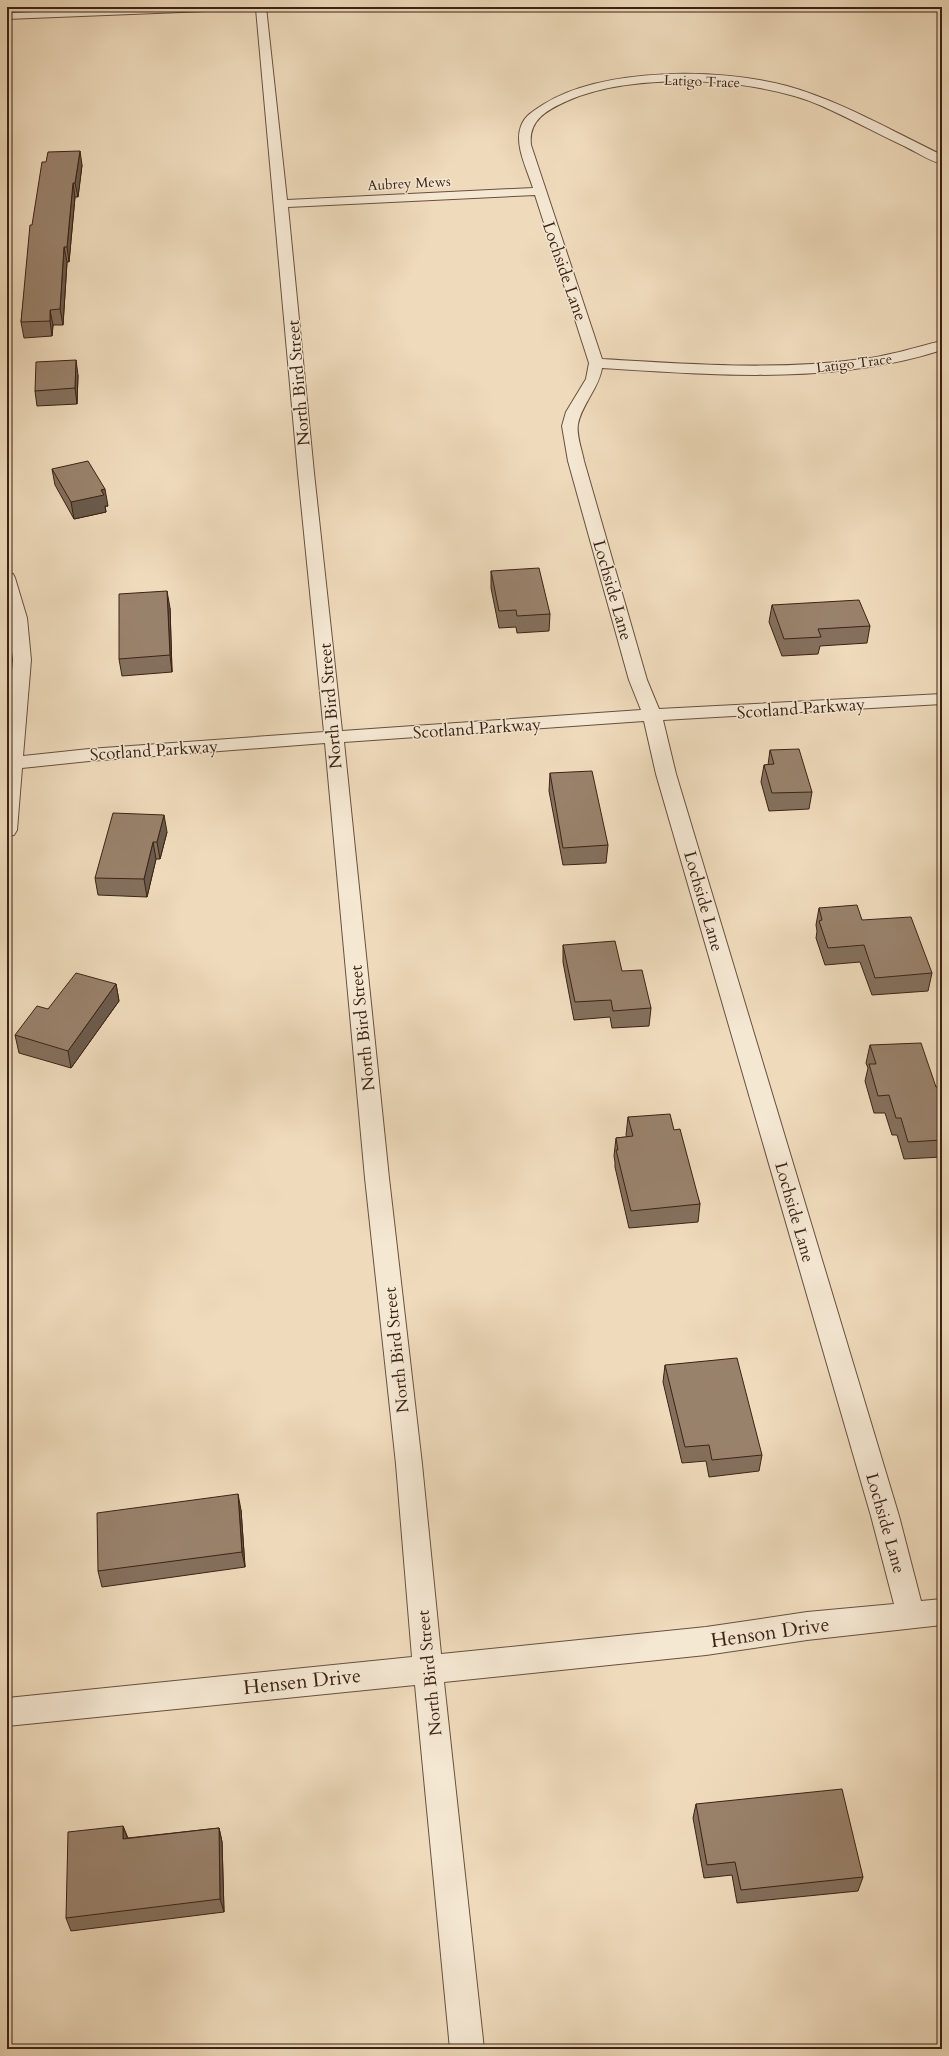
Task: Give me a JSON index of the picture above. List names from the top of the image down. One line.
{"streets":{"street":["Latigo Trace","Aubrey Mews","Lochside Lane","North Bird Street","Scotland Parkway","Henson Drive","Hensen Drive"]},"crossings":[["Latigo Trace","Aubrey Mews"],["Latigo Trace","Lochside Lane"],["Aubrey Mews","Lochside Lane"],["Aubrey Mews","North Bird Street"],["Lochside Lane","Scotland Parkway"],["Lochside Lane","Henson Drive"],["North Bird Street","Scotland Parkway"],["North Bird Street","Hensen Drive"],["Henson Drive","Hensen Drive"]]}
